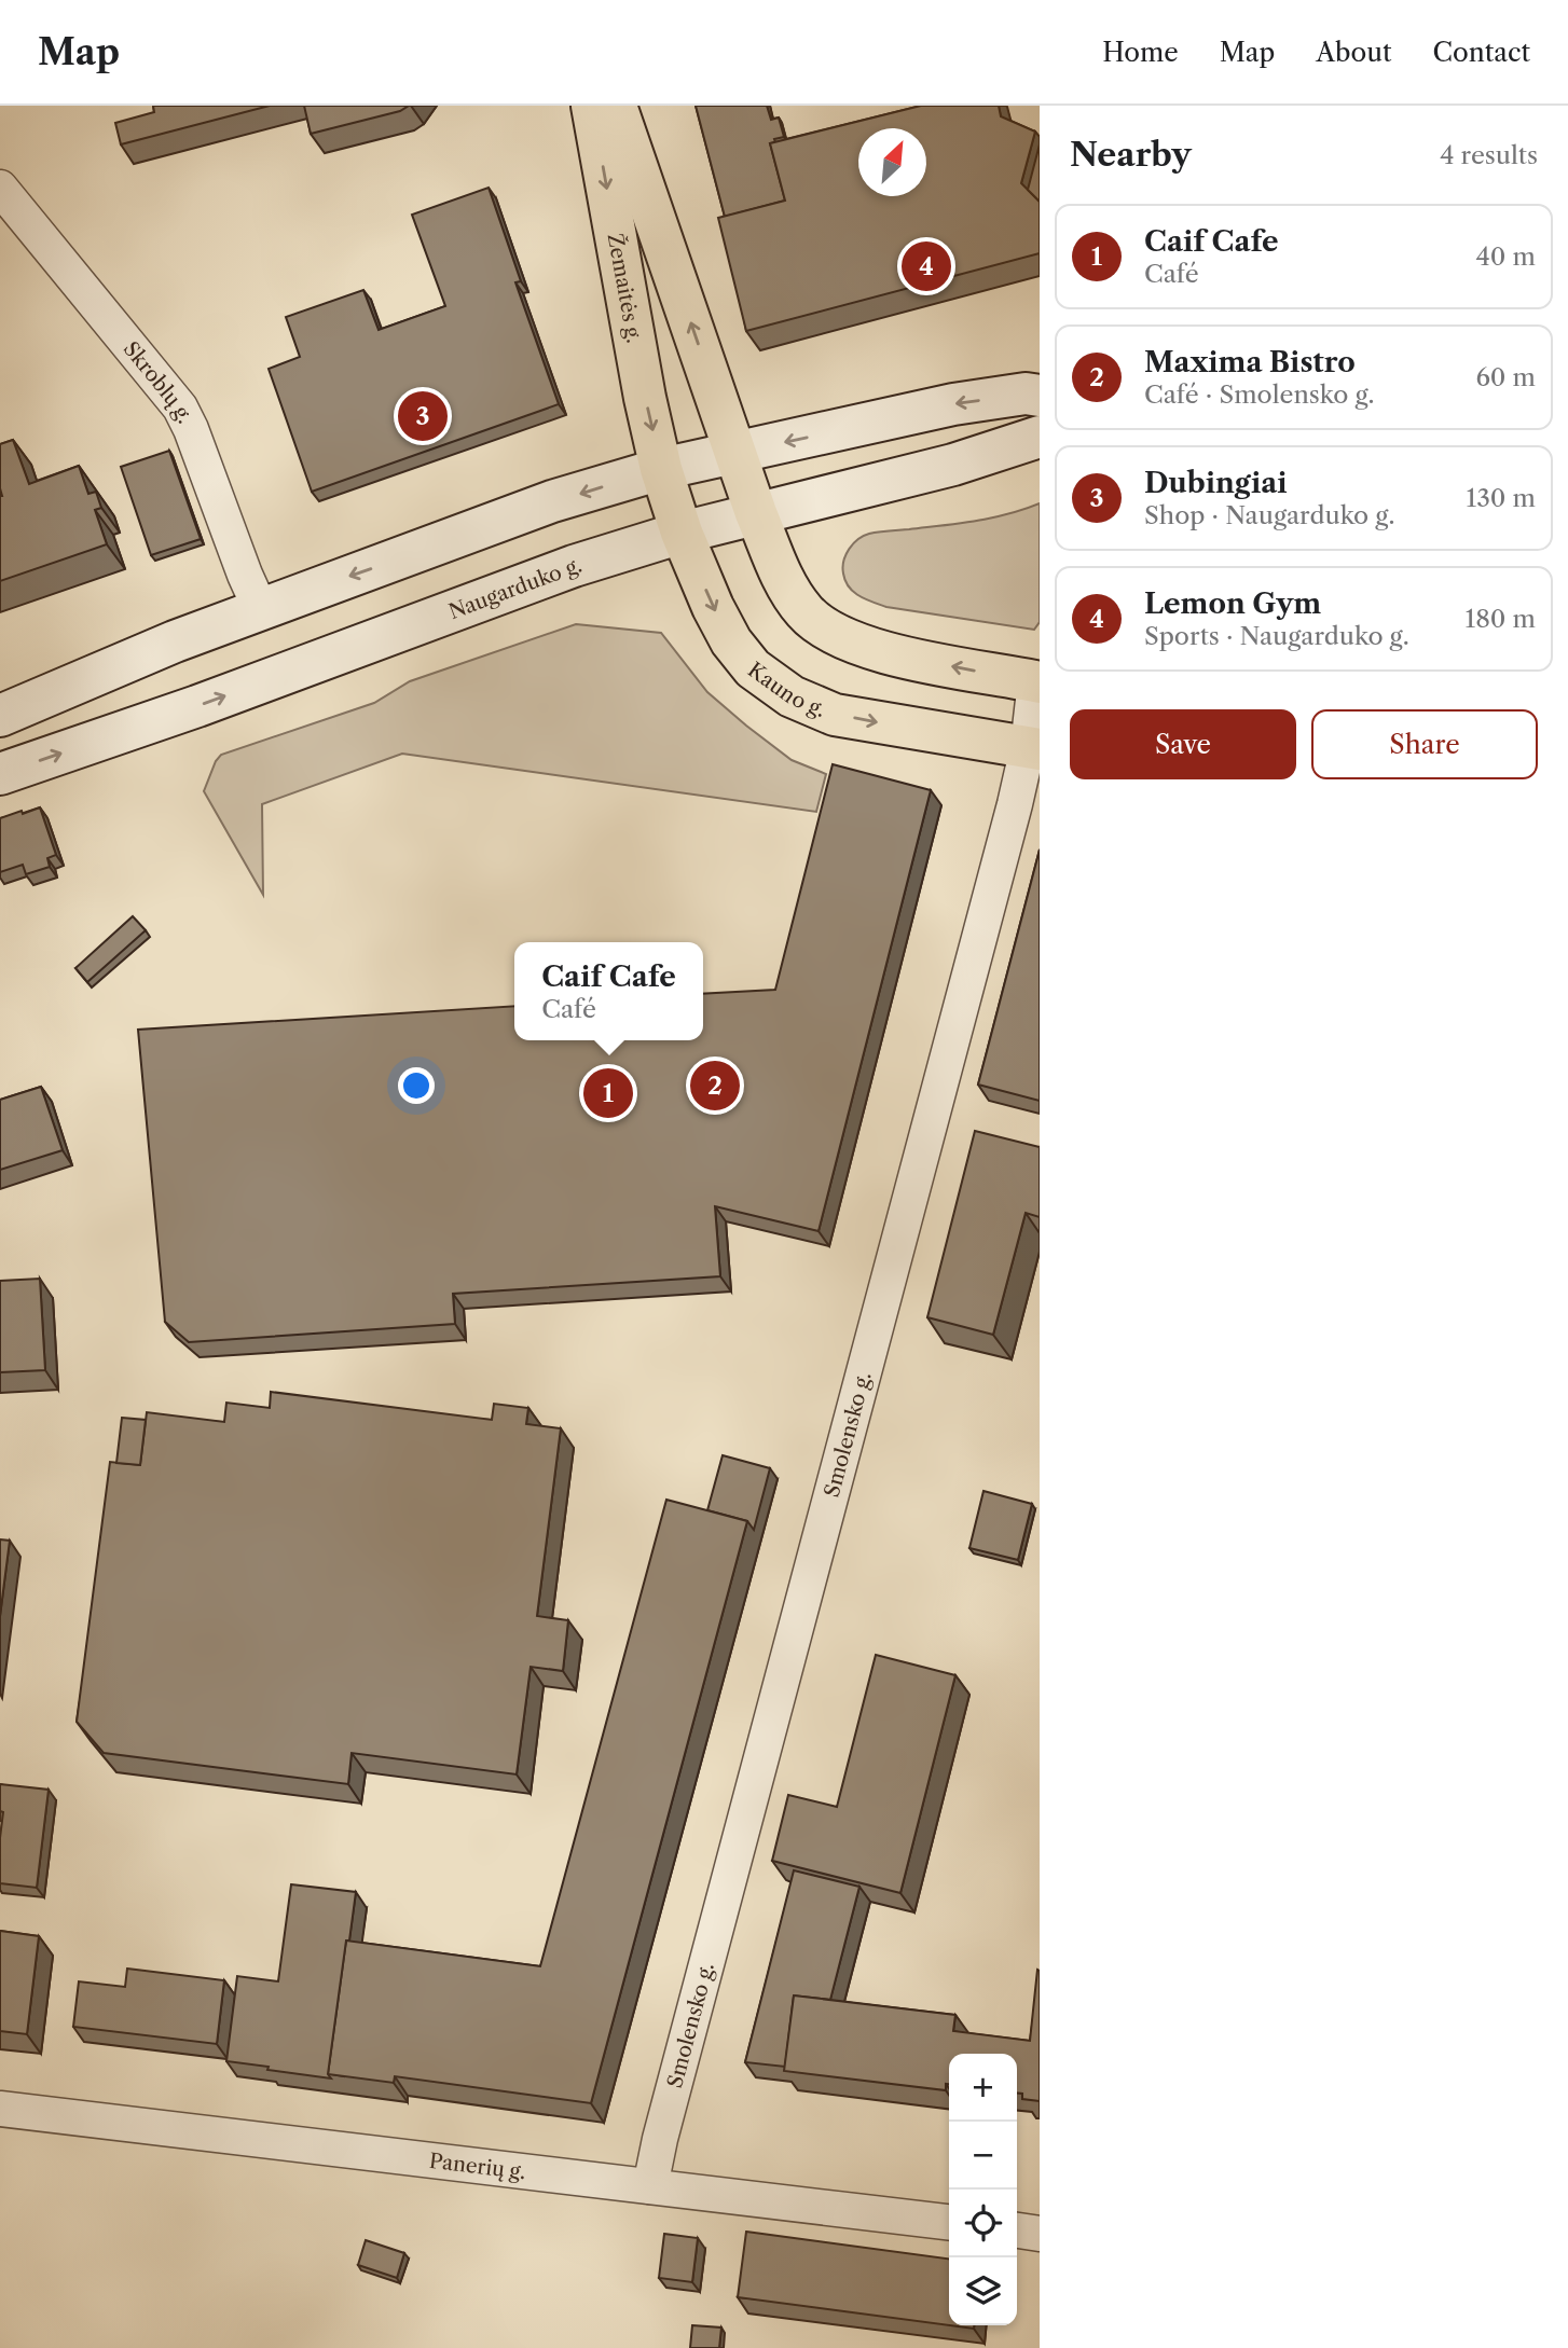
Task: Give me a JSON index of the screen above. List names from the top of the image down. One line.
{"streets":{"main road":["Žemaitės g.","Naugarduko g.","Kauno g."],"street":["Skroblų g.","Smolensko g.","Panerių g."]},"crossings":[["Žemaitės g.","Kauno g."],["Naugarduko g.","Kauno g."],["Kauno g.","Smolensko g."],["Smolensko g.","Panerių g."]],"north":"top right","page":{"header":"Map","nav":["Home","Map","About","Contact"],"heading":["Nearby","4 results"],"list":[{"mark":"1","name":"Caif Cafe","note":"Café","value":"40 m"},{"mark":"2","name":"Maxima Bistro","note":"Café · Smolensko g.","value":"60 m"},{"mark":"3","name":"Dubingiai","note":"Shop · Naugarduko g.","value":"130 m"},{"mark":"4","name":"Lemon Gym","note":"Sports · Naugarduko g.","value":"180 m"}],"pins":["4","3","2","1"],"buttons":["Save","Share"],"popup":["Caif Cafe","Café"],"map_buttons":["+","−"]}}
